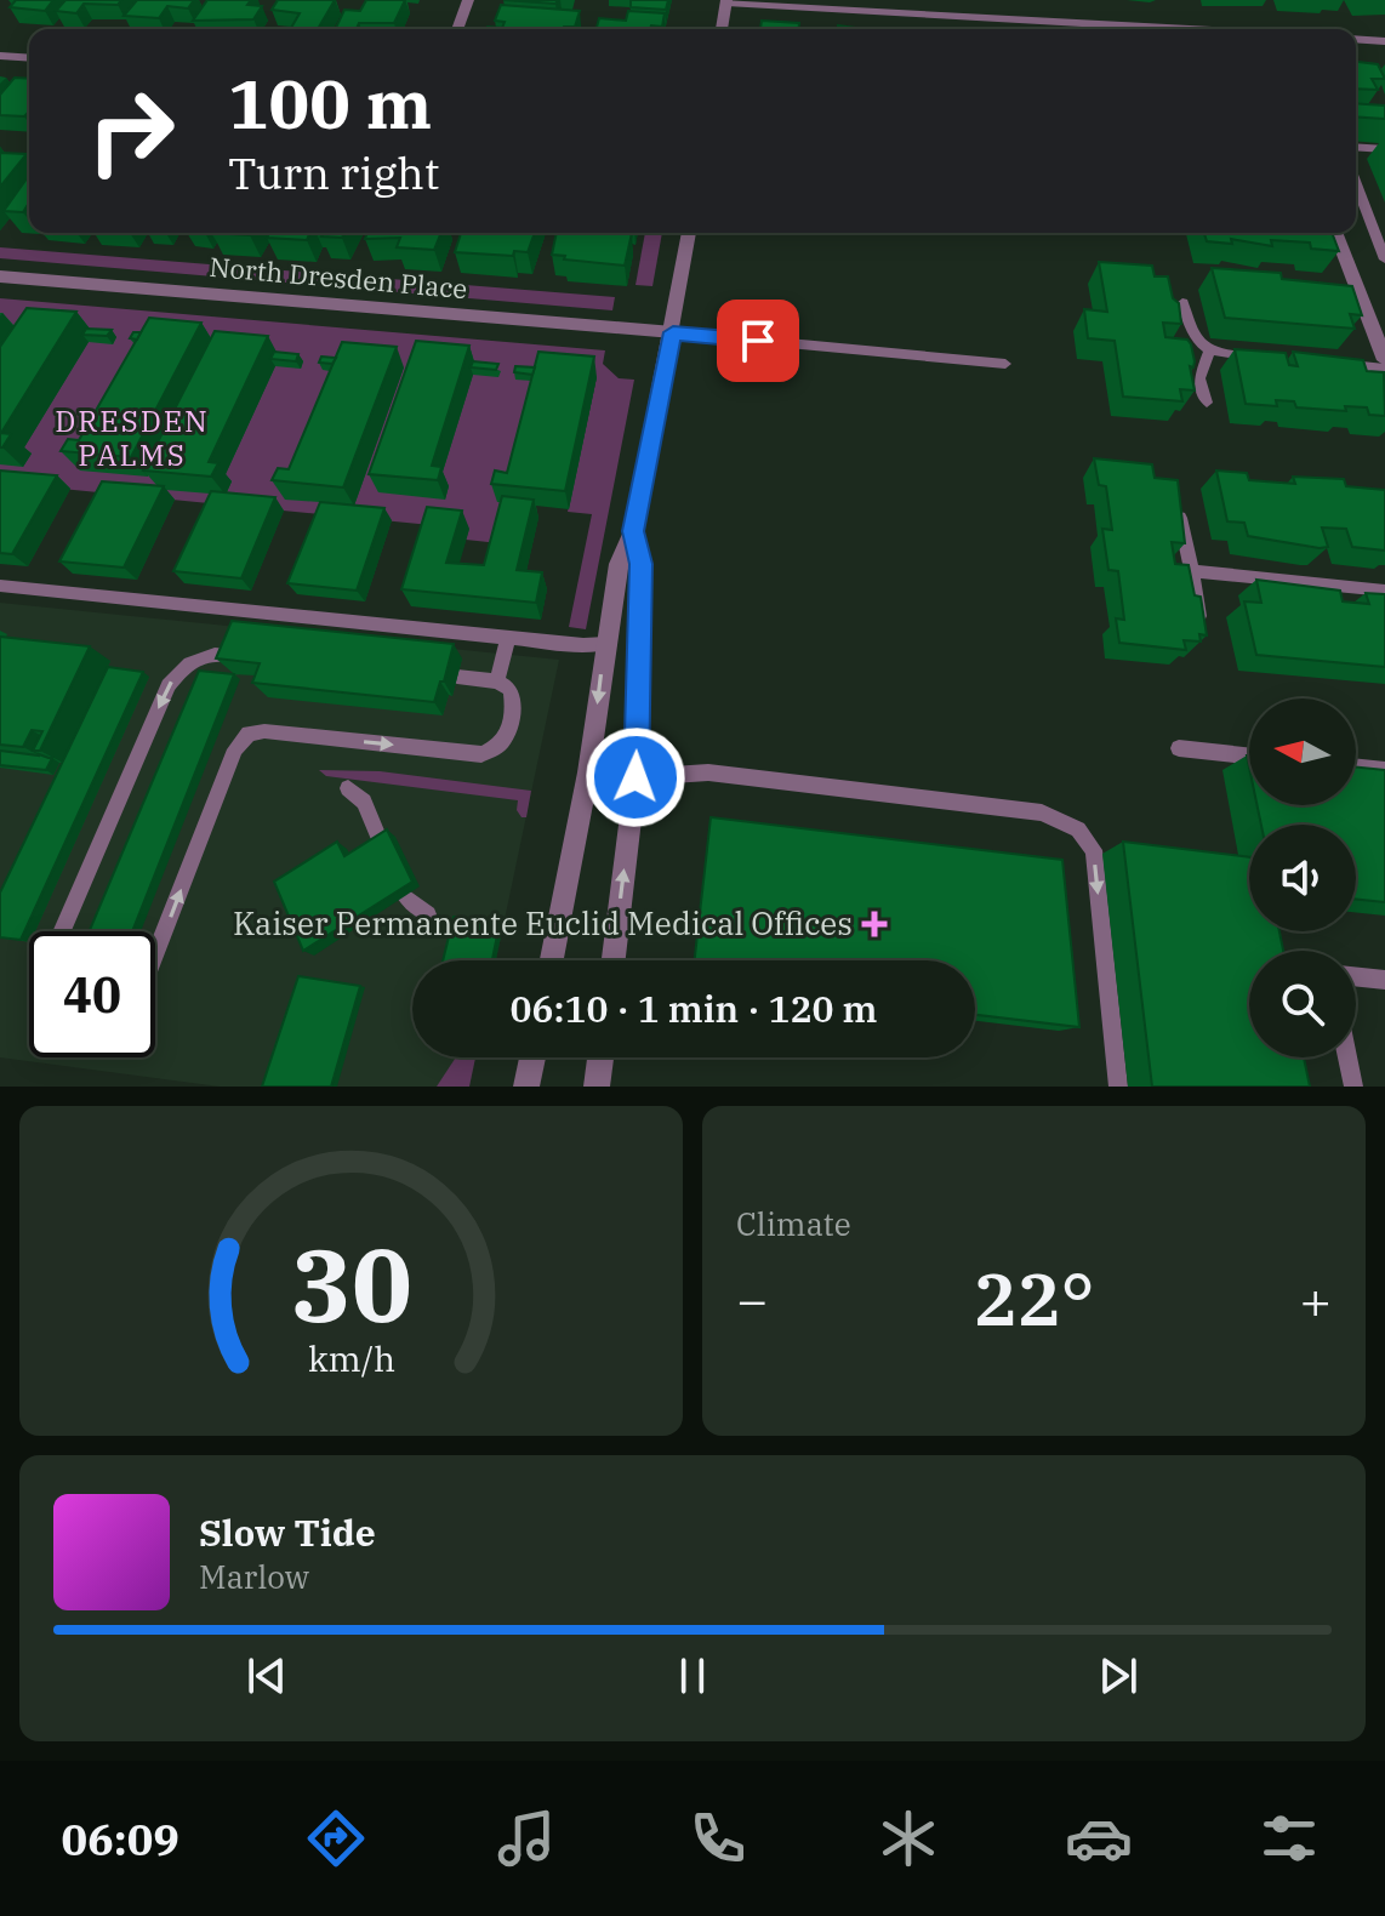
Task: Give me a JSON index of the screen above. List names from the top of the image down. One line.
{"streets":{"street":["North Dresden Place"]},"districts":["DRESDEN PALMS"],"places":{"health":["Kaiser Permanente Euclid Medical Offices"]},"north":"left","page":{"turn":["100 m","Turn right"],"limit":"40","trip":"06:10 · 1 min · 120 m","tile":"Climate","heat":["−","22°","+"],"song":["Slow Tide","Marlow"],"tabs":"06:09","gauge":["30","km/h"]}}
